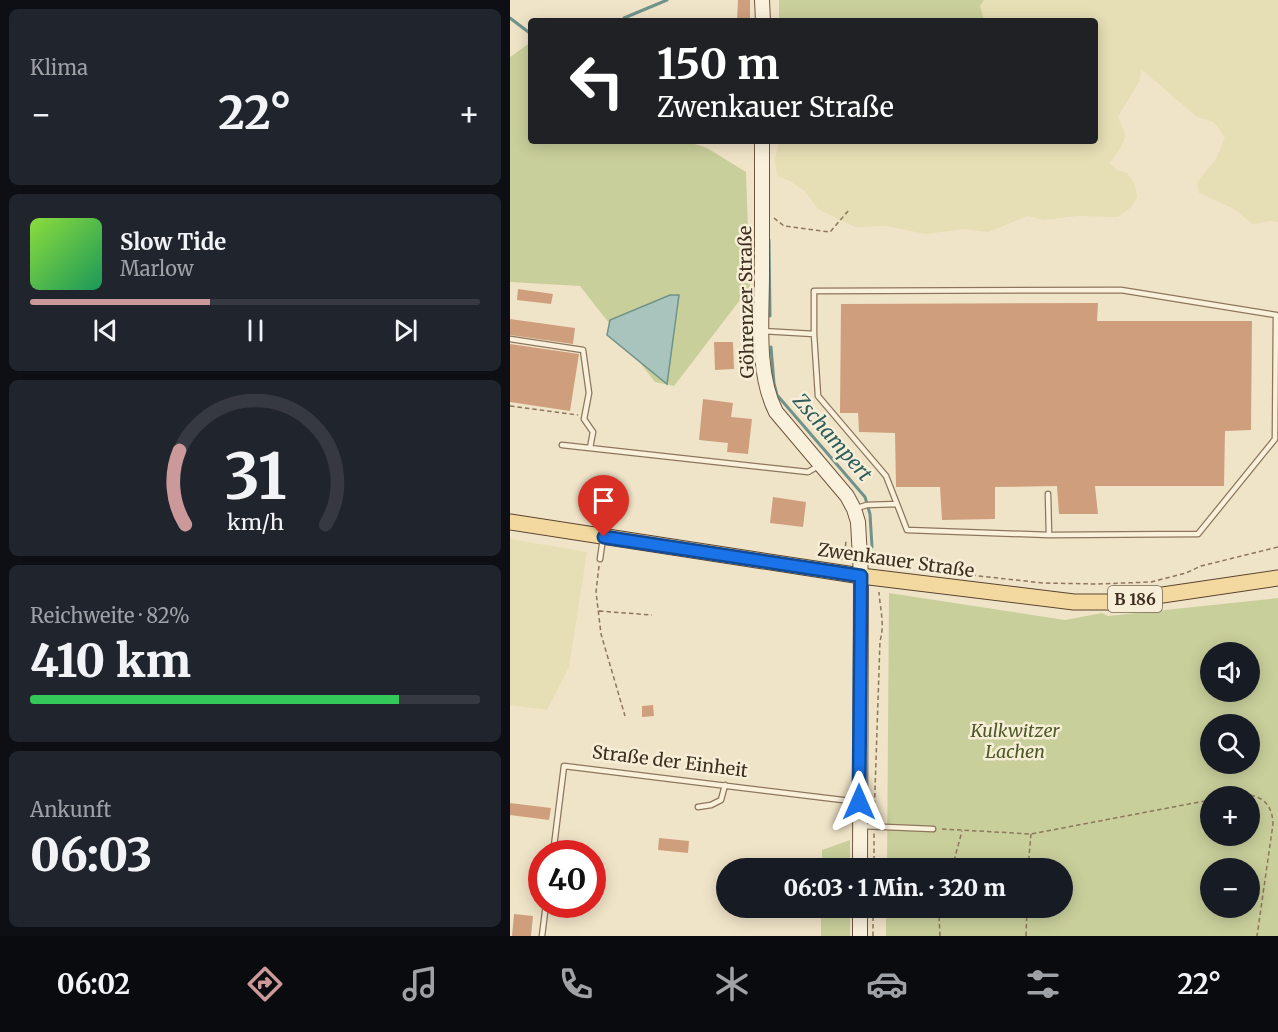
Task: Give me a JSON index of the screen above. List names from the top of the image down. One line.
{"streets":{"main road":["Zwenkauer Straße","B 186"],"street":["Göhrenzer Straße"],"lane":["Straße der Einheit"]},"crossings":[["Göhrenzer Straße","Zwenkauer Straße"]],"water":["Zschampert"],"parks":["Kulkwitzer Lachen"],"page":{"tile":["Klima",["Reichweite · 82%","410 km"],["Ankunft","06:03"]],"turn":["150 m","Zwenkauer Straße"],"heat":["−","22°","+"],"song":["Slow Tide","Marlow"],"map_buttons":["+","−"],"limit":"40","trip":"06:03 · 1 Min. · 320 m","tabs":["06:02","22°"],"gauge":["31","km/h"]}}
